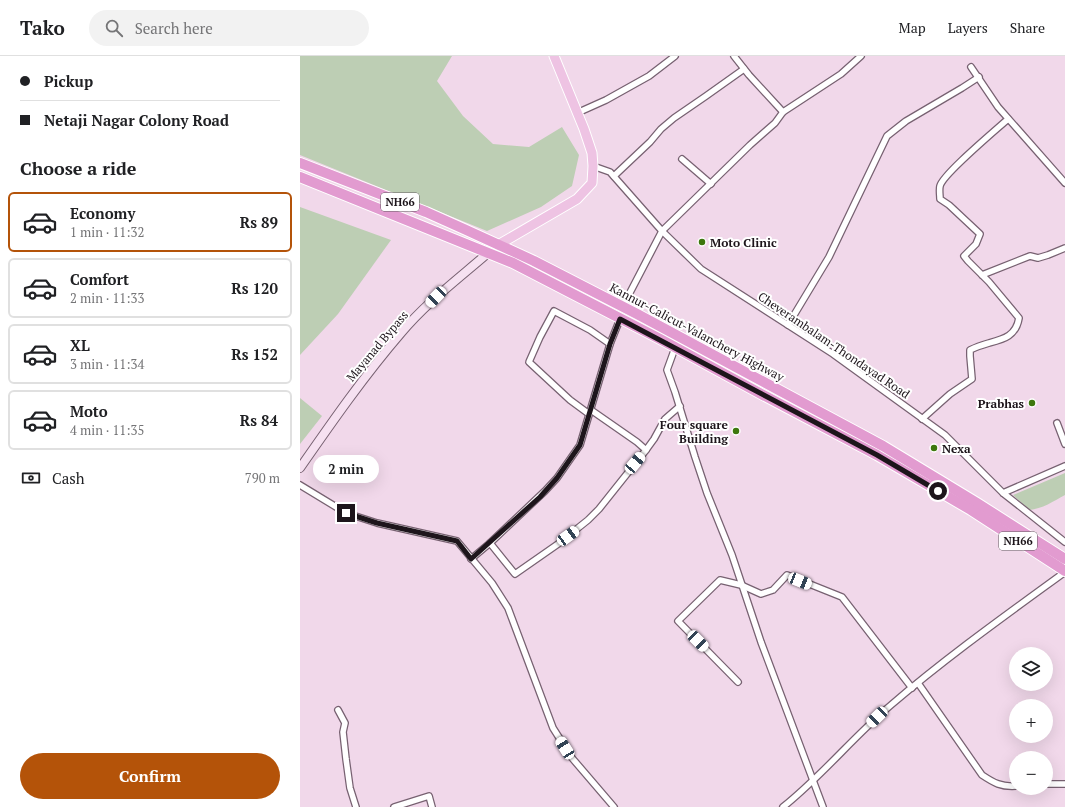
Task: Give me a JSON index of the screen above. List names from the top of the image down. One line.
{"streets":{"highway":["NH66","Kannur-Calicut-Valanchery Highway"],"street":["Cheverambalam-Thondayad Road","Mayanad Bypass"]},"crossings":[["Kannur-Calicut-Valanchery Highway","Mayanad Bypass"]],"places":["Moto Clinic","Prabhas","Four square Building","Nexa"],"page":{"header":"Tako","search":"Search here","nav":["Map","Layers","Share"],"banner":["Pickup","Netaji Nagar Colony Road"],"heading":"Choose a ride","list":[{"name":"Economy","note":"1 min · 11:32","value":"Rs 89"},{"name":"Comfort","note":"2 min · 11:33","value":"Rs 120"},{"name":"XL","note":"3 min · 11:34","value":"Rs 152"},{"name":"Moto","note":"4 min · 11:35","value":"Rs 84"}],"bubble":"2 min","pay":["Cash","790 m"],"map_buttons":["+","−"],"buttons":"Confirm"}}
